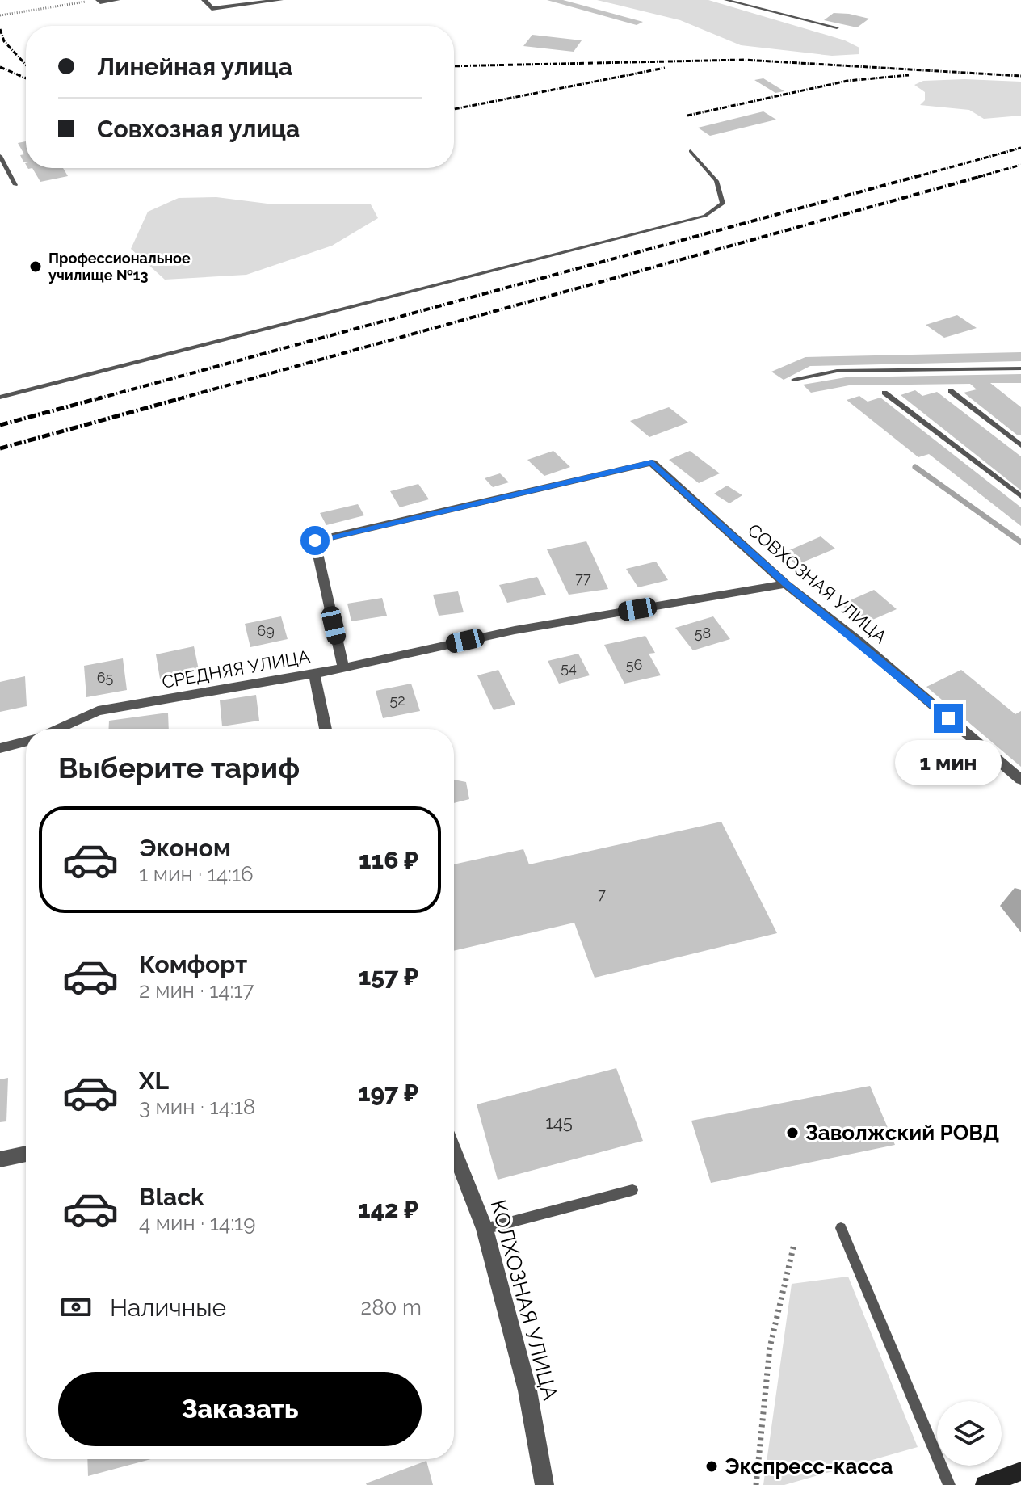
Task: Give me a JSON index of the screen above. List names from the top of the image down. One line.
{"streets":{"street":["СОВХОЗНАЯ УЛИЦА","СРЕДНЯЯ УЛИЦА","КОЛХОЗНАЯ УЛИЦА"]},"crossings":[["СОВХОЗНАЯ УЛИЦА","СРЕДНЯЯ УЛИЦА"]],"places":["Профессиональное училище №13","Заволжский РОВД","Экспресс-касса"],"house_numbers":["77","69","58","56","54","65","52","7","145"],"page":{"banner":["Линейная улица","Совхозная улица"],"heading":"Выберите тариф","bubble":"1 мин","list":[{"name":"Эконом","note":"1 мин · 14:16","value":"116 ₽"},{"name":"Комфорт","note":"2 мин · 14:17","value":"157 ₽"},{"name":"XL","note":"3 мин · 14:18","value":"197 ₽"},{"name":"Black","note":"4 мин · 14:19","value":"142 ₽"}],"pay":["Наличные","280 m"],"buttons":"Заказать"}}
